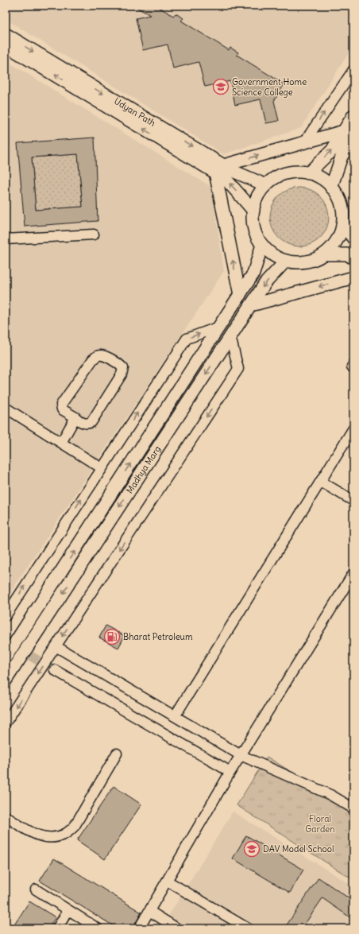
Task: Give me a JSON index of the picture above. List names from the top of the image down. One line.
{"streets":{"main road":["Udyan Path","Madhya Marg"]},"crossings":[["Udyan Path","Madhya Marg"]],"parks":["Floral Garden"],"places":{"school or university":["Government Home Science College","DAV Model School"],"fuel station":["Bharat Petroleum"]}}
